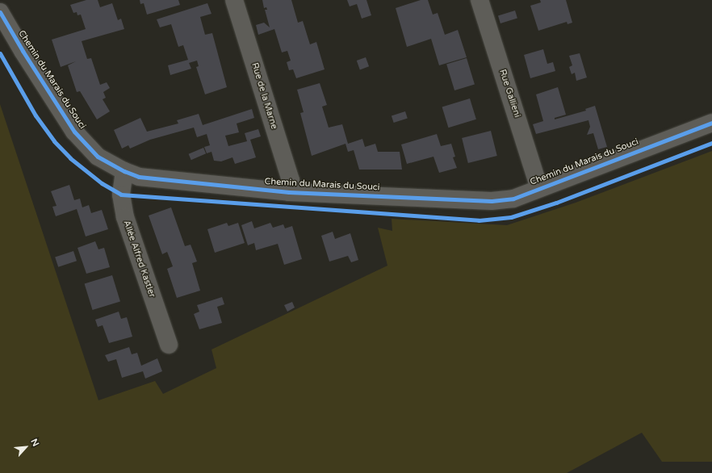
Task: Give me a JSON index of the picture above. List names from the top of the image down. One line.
{"streets":{"street":["Chemin du Marais du Souci","Rue Gallieni","Rue de la Marne","Allée Alfred Kastler"]},"crossings":[["Chemin du Marais du Souci","Rue Gallieni"],["Chemin du Marais du Souci","Rue de la Marne"],["Chemin du Marais du Souci","Allée Alfred Kastler"]],"north":"top right"}
